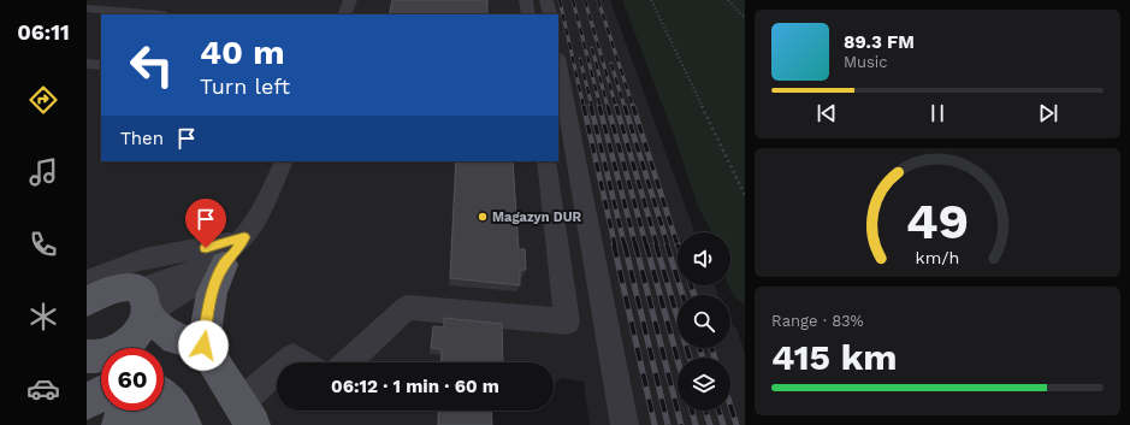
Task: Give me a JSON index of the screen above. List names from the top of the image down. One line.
{"places":["Magazyn DUR"],"page":{"tabs":"06:11","turn":["40 m","Turn left"],"song":["89.3 FM","Music"],"then":"Then","tile":["Range · 83%","415 km"],"limit":"60","trip":"06:12 · 1 min · 60 m","gauge":["49","km/h"]}}
